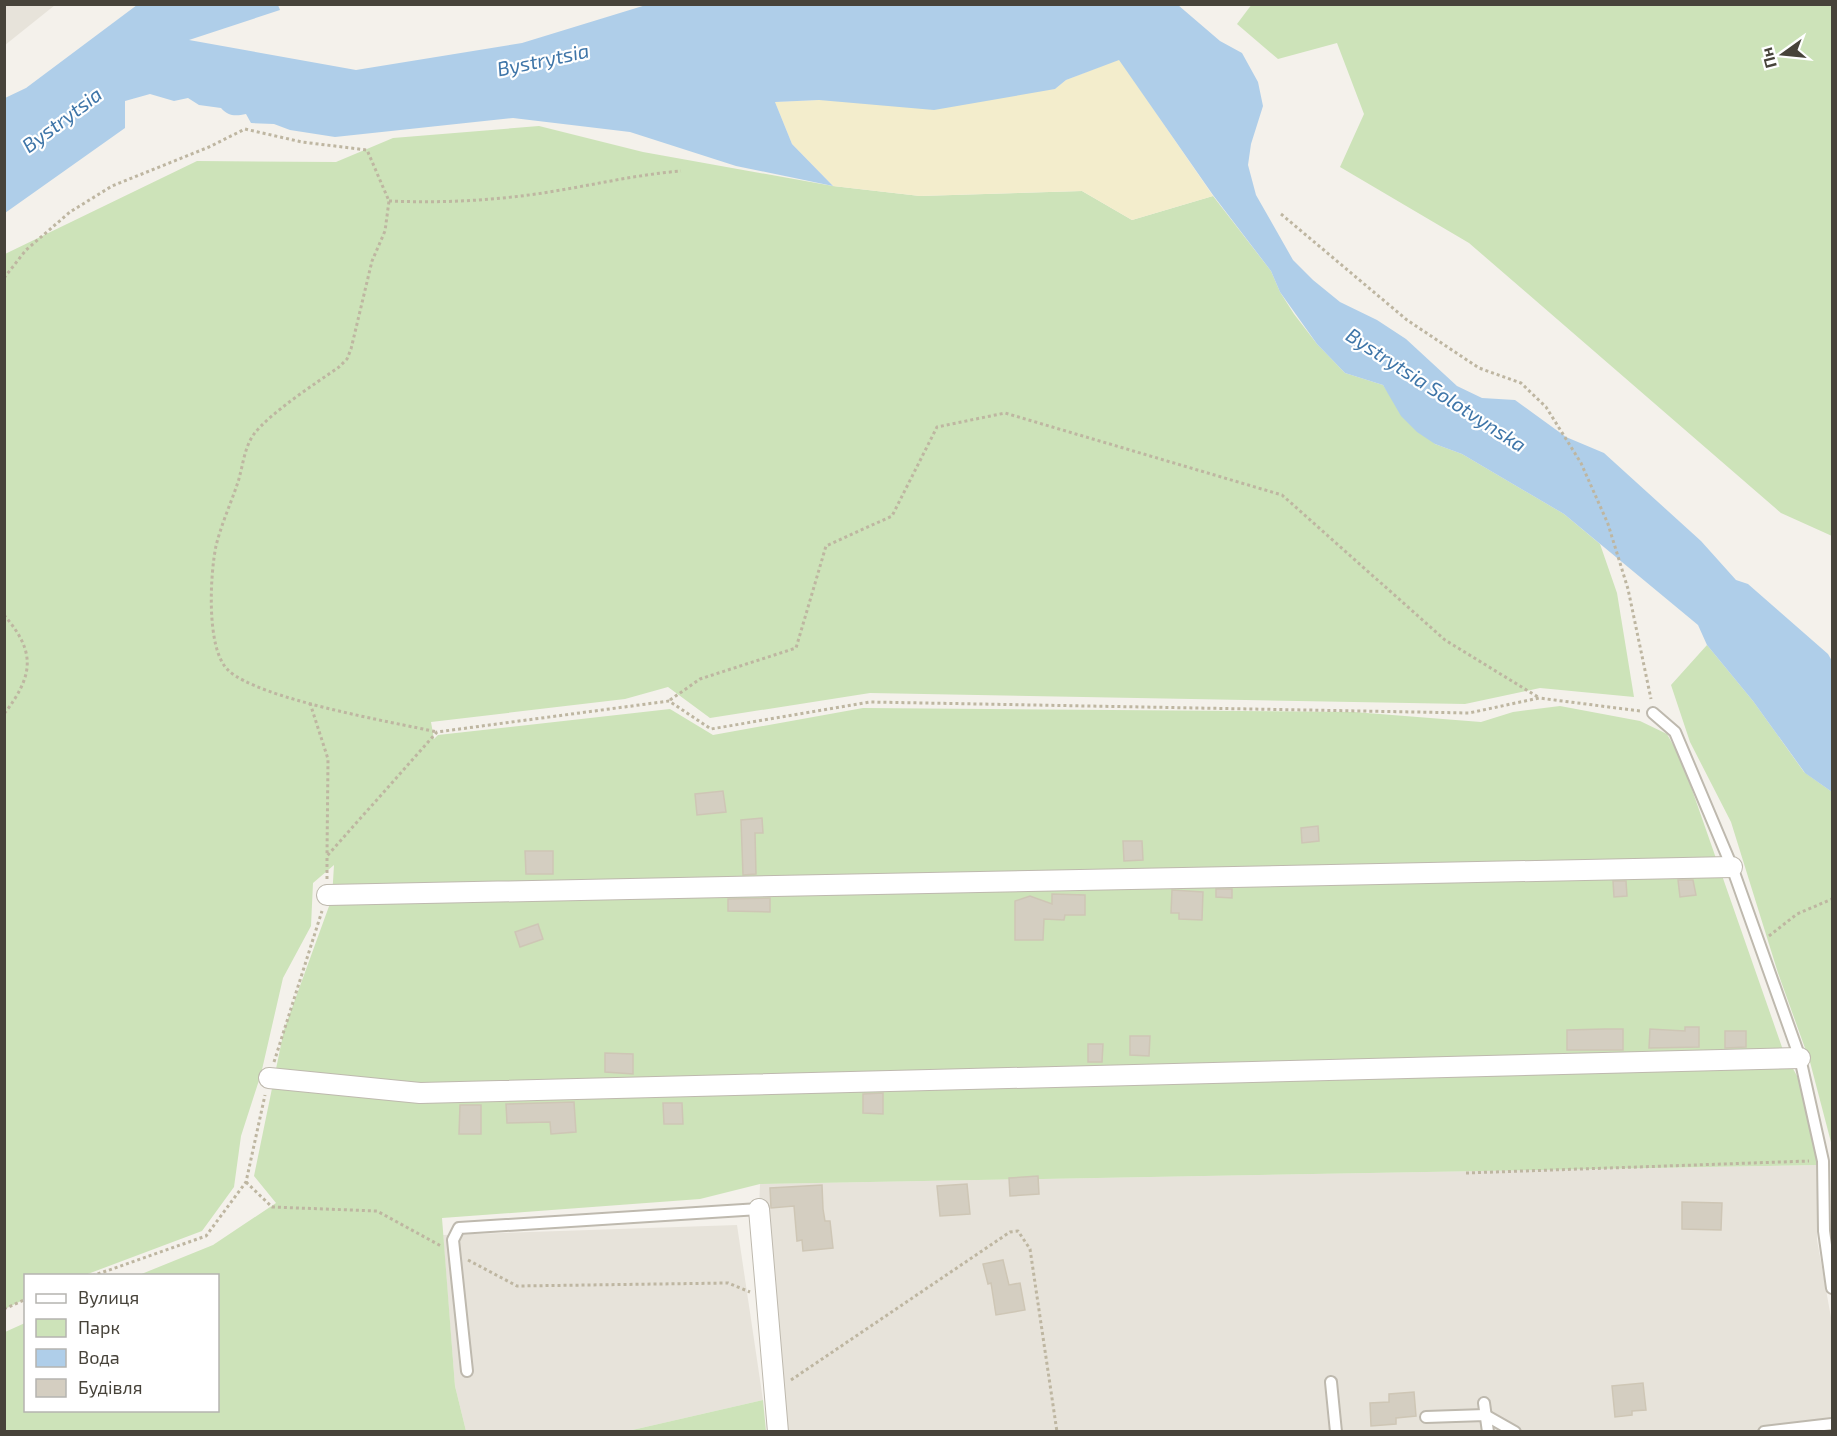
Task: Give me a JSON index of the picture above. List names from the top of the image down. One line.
{"water":["Bystrytsia","Bystrytsia Solotvynska"],"legend":["Вулиця","Парк","Вода","Будівля"],"north":"left"}
